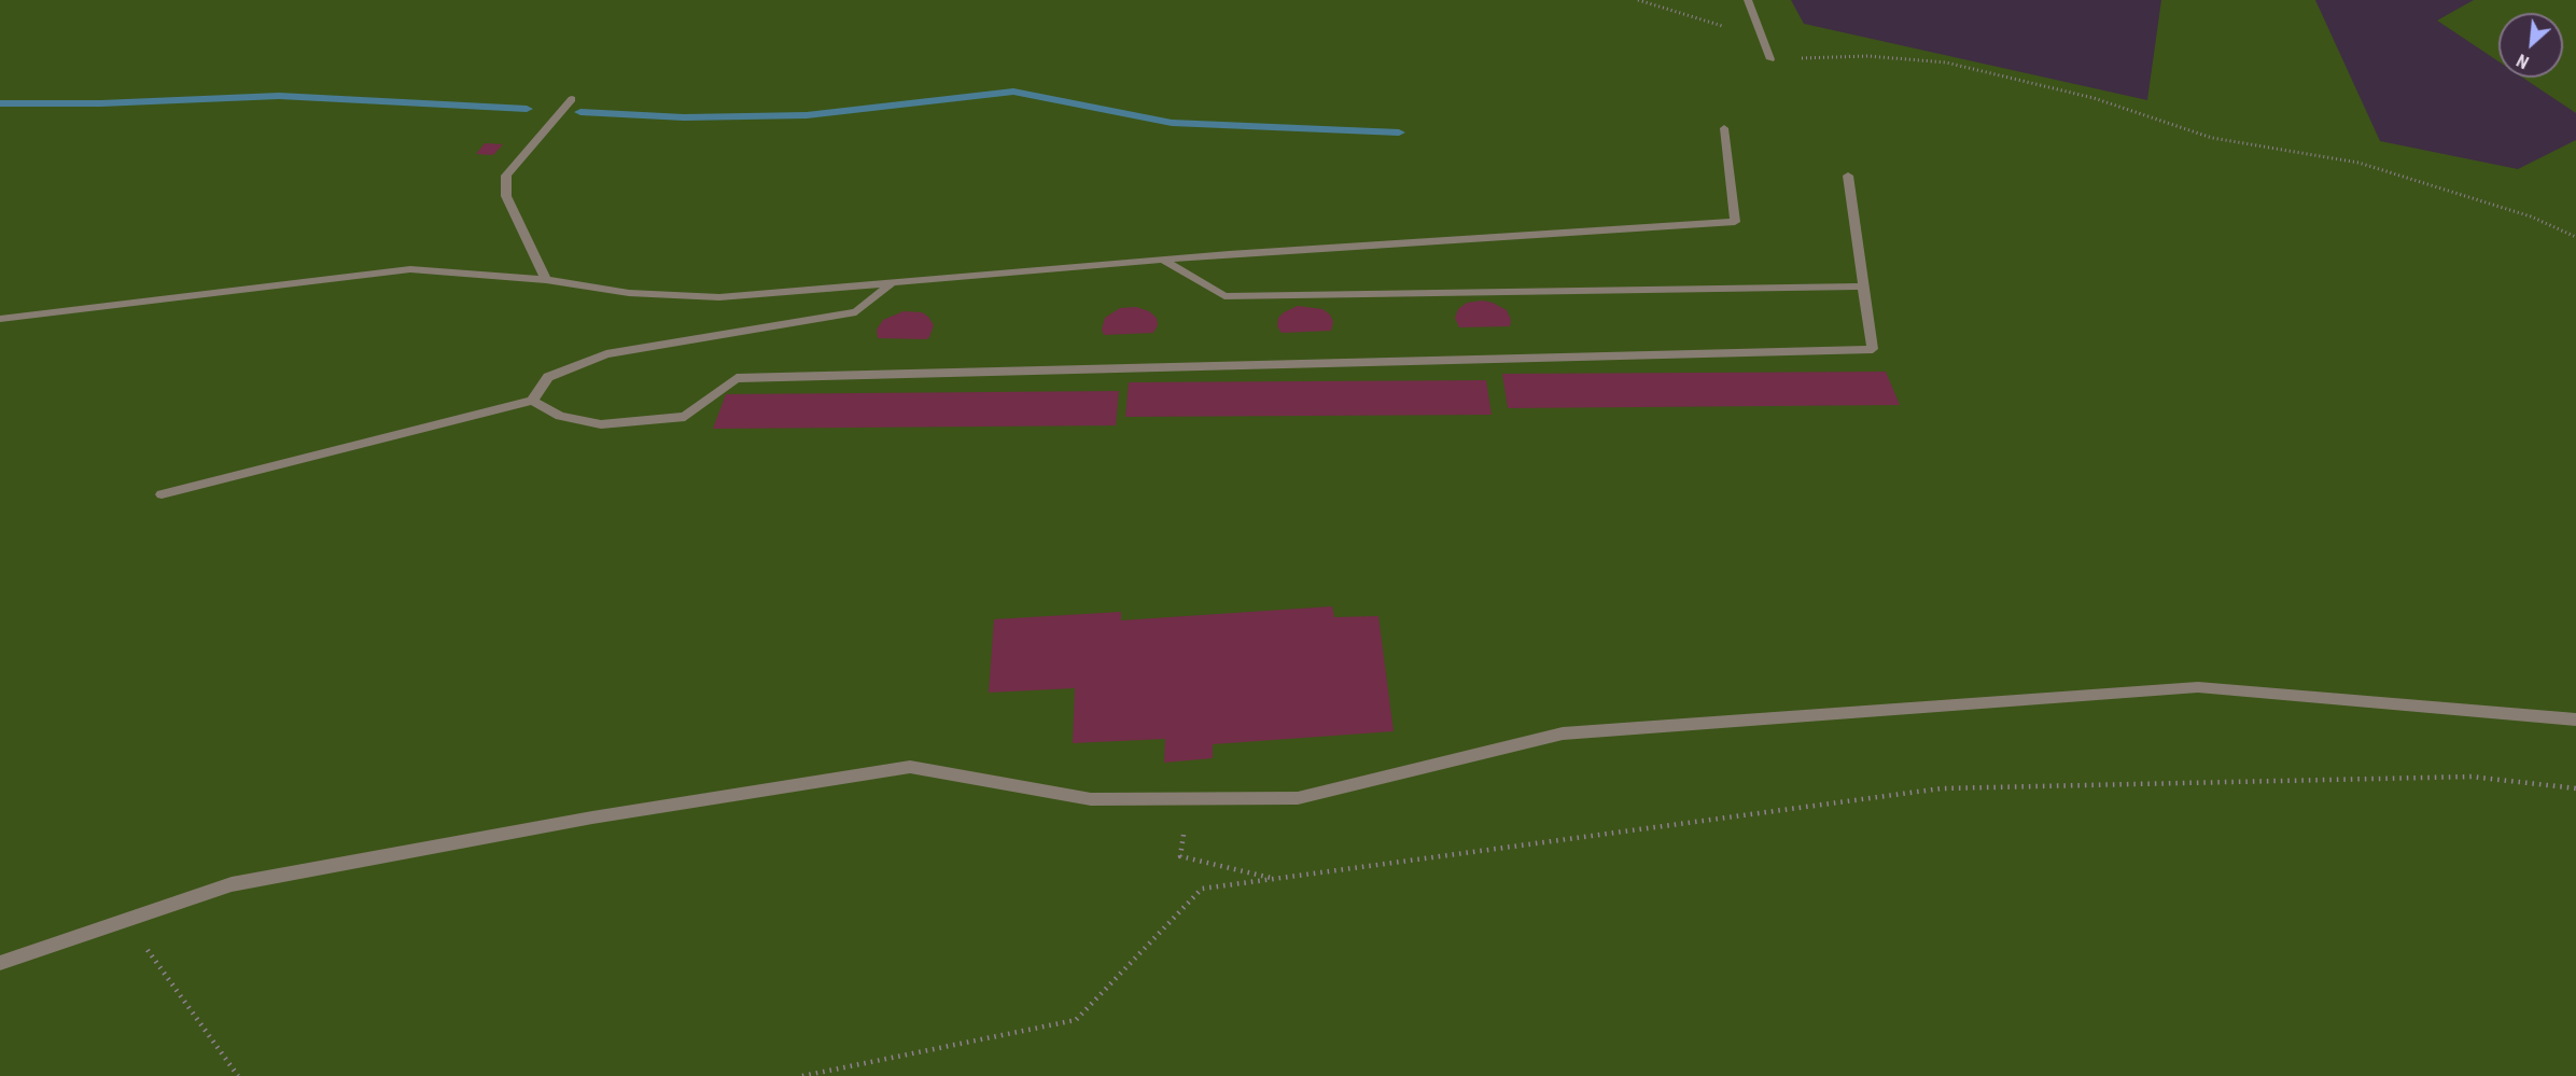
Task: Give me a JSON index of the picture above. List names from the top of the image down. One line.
{"north":"bottom left"}
